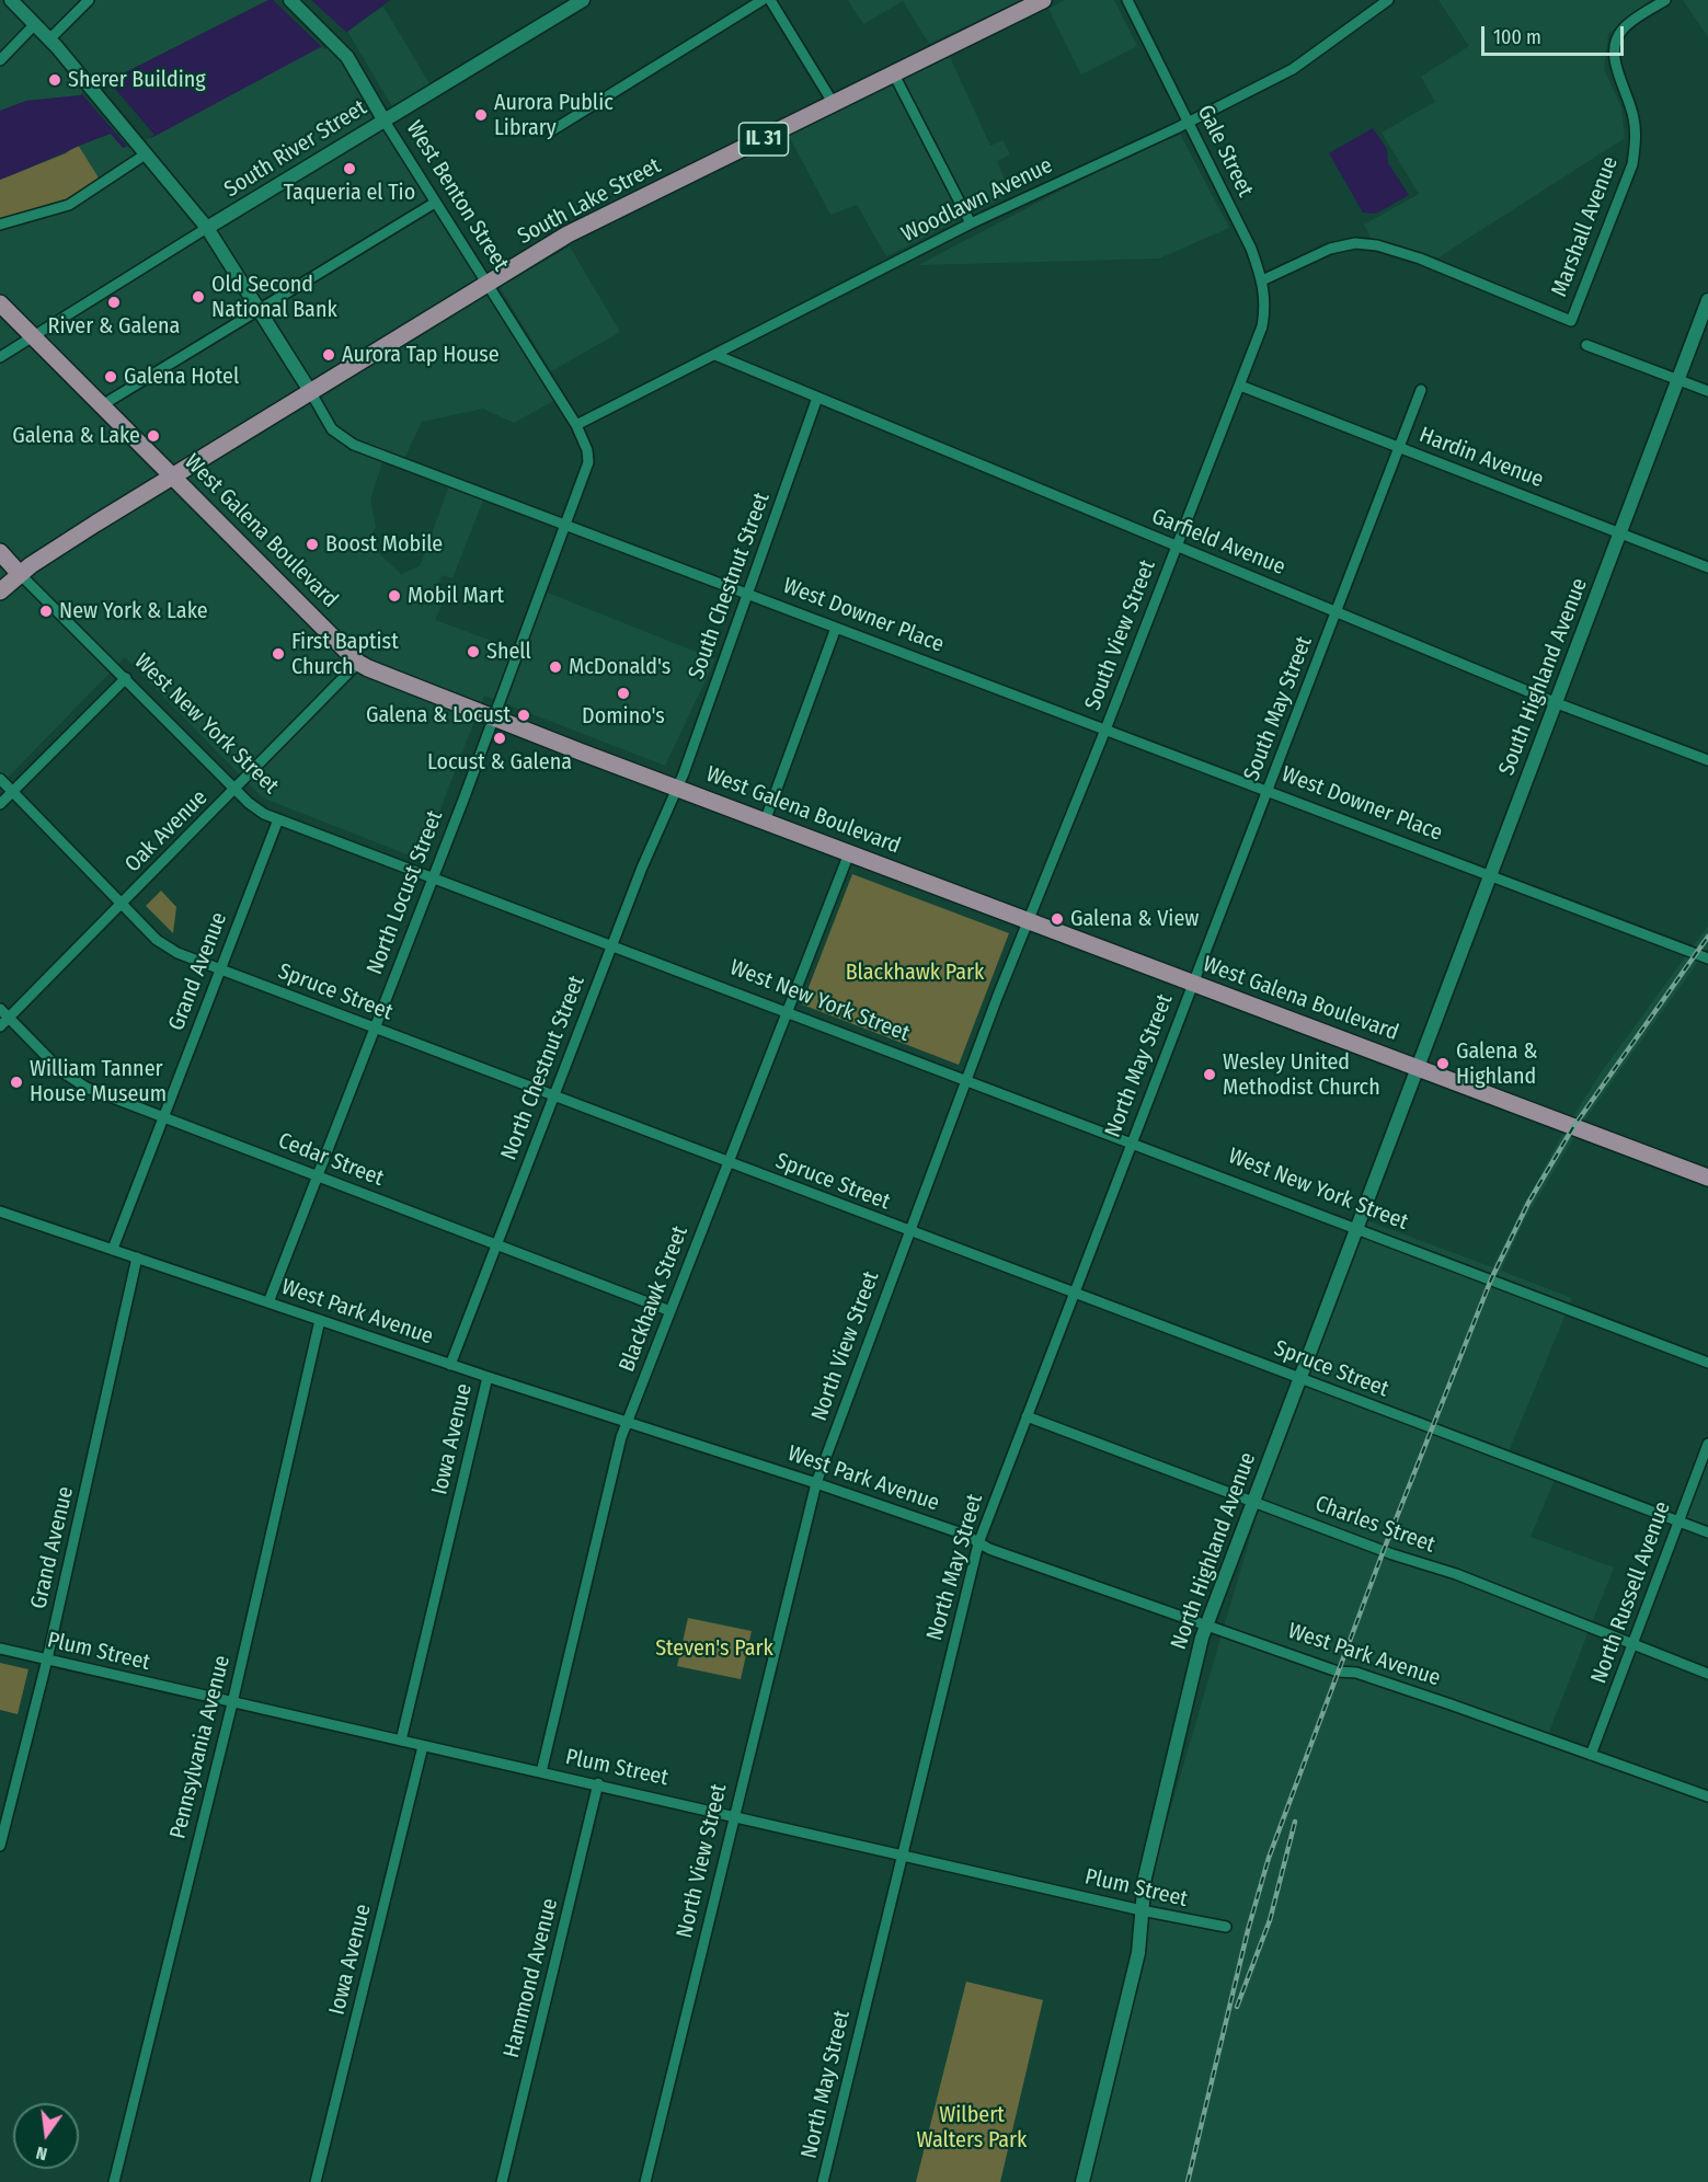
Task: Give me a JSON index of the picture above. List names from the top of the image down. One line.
{"streets":{"main road":["IL 31","South Lake Street","West Galena Boulevard","West New York Street"],"street":["South River Street","Gale Street","West Benton Street","Woodlawn Avenue","Marshall Avenue","Hardin Avenue","Garfield Avenue","South Chestnut Street","West Downer Place","South View Street","South Highland Avenue","South May Street","Oak Avenue","North Locust Street","Grand Avenue","Spruce Street","North May Street","North Chestnut Street","Cedar Street","Blackhawk Street","West Park Avenue","North View Street","Iowa Avenue","Charles Street","North Highland Avenue","North Russell Avenue","Plum Street","Pennsylvania Avenue","Hammond Avenue"]},"crossings":[["IL 31","South Lake Street"],["IL 31","West Galena Boulevard"],["IL 31","West New York Street"],["South River Street","West Benton Street"],["South River Street","West Galena Boulevard"],["South River Street","West Downer Place"],["Gale Street","Woodlawn Avenue"],["Gale Street","Marshall Avenue"],["Gale Street","South View Street"],["West Benton Street","Woodlawn Avenue"],["West Benton Street","South Lake Street"],["West Benton Street","West Downer Place"],["West Benton Street","North Locust Street"],["Woodlawn Avenue","Garfield Avenue"],["South Lake Street","West Galena Boulevard"],["South Lake Street","West Downer Place"],["Hardin Avenue","South View Street"],["Hardin Avenue","South Highland Avenue"],["Hardin Avenue","South May Street"],["West Galena Boulevard","South Chestnut Street"],["West Galena Boulevard","South View Street"],["West Galena Boulevard","South Highland Avenue"],["West Galena Boulevard","South May Street"],["West Galena Boulevard","Oak Avenue"],["West Galena Boulevard","North Locust Street"],["West Galena Boulevard","North May Street"],["West Galena Boulevard","North Chestnut Street"],["West Galena Boulevard","Blackhawk Street"],["West Galena Boulevard","North View Street"],["West Galena Boulevard","North Highland Avenue"],["Garfield Avenue","South Chestnut Street"],["Garfield Avenue","South View Street"],["Garfield Avenue","South Highland Avenue"],["Garfield Avenue","South May Street"],["South Chestnut Street","West Downer Place"],["South Chestnut Street","North Chestnut Street"],["West Downer Place","South View Street"],["West Downer Place","South Highland Avenue"],["West Downer Place","South May Street"],["West Downer Place","North Locust Street"],["South View Street","North View Street"],["South Highland Avenue","North Highland Avenue"],["South May Street","North May Street"],["West New York Street","Oak Avenue"],["West New York Street","North Locust Street"],["West New York Street","Grand Avenue"],["West New York Street","North May Street"],["West New York Street","North Chestnut Street"],["West New York Street","Blackhawk Street"],["West New York Street","North View Street"],["West New York Street","North Highland Avenue"],["Oak Avenue","Spruce Street"],["Oak Avenue","Cedar Street"],["North Locust Street","Spruce Street"],["North Locust Street","Cedar Street"],["North Locust Street","West Park Avenue"],["Grand Avenue","Spruce Street"],["Grand Avenue","Cedar Street"],["Grand Avenue","West Park Avenue"],["Grand Avenue","Plum Street"],["Spruce Street","North May Street"],["Spruce Street","North Chestnut Street"],["Spruce Street","Blackhawk Street"],["Spruce Street","North View Street"],["Spruce Street","North Highland Avenue"],["Spruce Street","North Russell Avenue"],["North May Street","West Park Avenue"],["North May Street","Charles Street"],["North May Street","Plum Street"],["North Chestnut Street","Cedar Street"],["North Chestnut Street","West Park Avenue"],["Cedar Street","Blackhawk Street"],["Blackhawk Street","West Park Avenue"],["Blackhawk Street","Plum Street"],["West Park Avenue","North View Street"],["West Park Avenue","Iowa Avenue"],["West Park Avenue","North Highland Avenue"],["West Park Avenue","North Russell Avenue"],["West Park Avenue","Pennsylvania Avenue"],["North View Street","Plum Street"],["Iowa Avenue","Plum Street"],["Charles Street","North Highland Avenue"],["Charles Street","North Russell Avenue"],["North Highland Avenue","Plum Street"],["Plum Street","Pennsylvania Avenue"],["Plum Street","Hammond Avenue"]],"parks":["Blackhawk Park","Steven's Park","Wilbert Walters Park"],"places":["Sherer Building","Aurora Public Library","Taqueria el Tio","Old Second National Bank","River & Galena","Aurora Tap House","Galena Hotel","Galena & Lake","Boost Mobile","Mobil Mart","New York & Lake","Shell","First Baptist Church","McDonald's","Domino's","Galena & Locust","Locust & Galena","Galena & View","Galena & Highland","Wesley United Methodist Church","William Tanner House Museum"],"scale_bar":"100 m","north":"bottom"}
